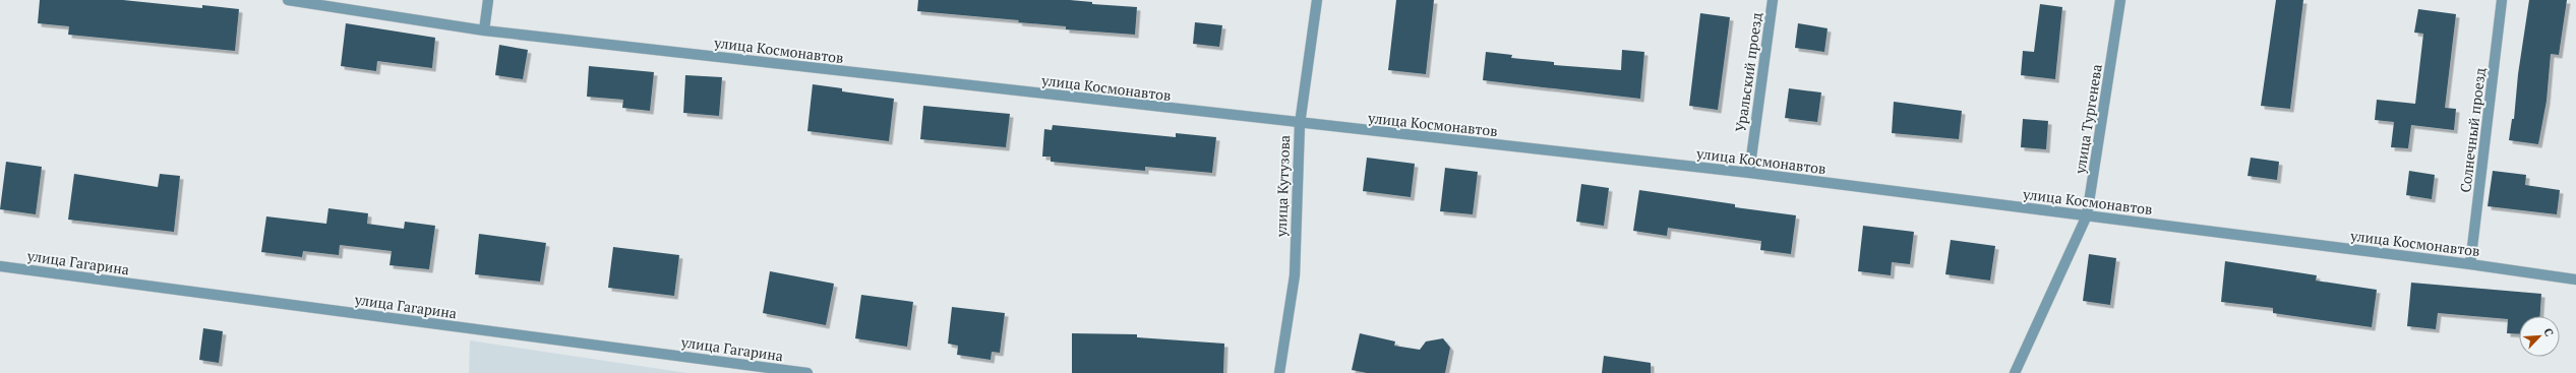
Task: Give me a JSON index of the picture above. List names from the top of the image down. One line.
{"streets":{"street":["улица Космонавтов","Уральский проезд","улица Тургенева","Солнечный проезд","улица Кутузова","улица Гагарина"]},"crossings":[["улица Космонавтов","Уральский проезд"],["улица Космонавтов","улица Тургенева"],["улица Космонавтов","Солнечный проезд"],["улица Космонавтов","улица Кутузова"]],"north":"top right"}
